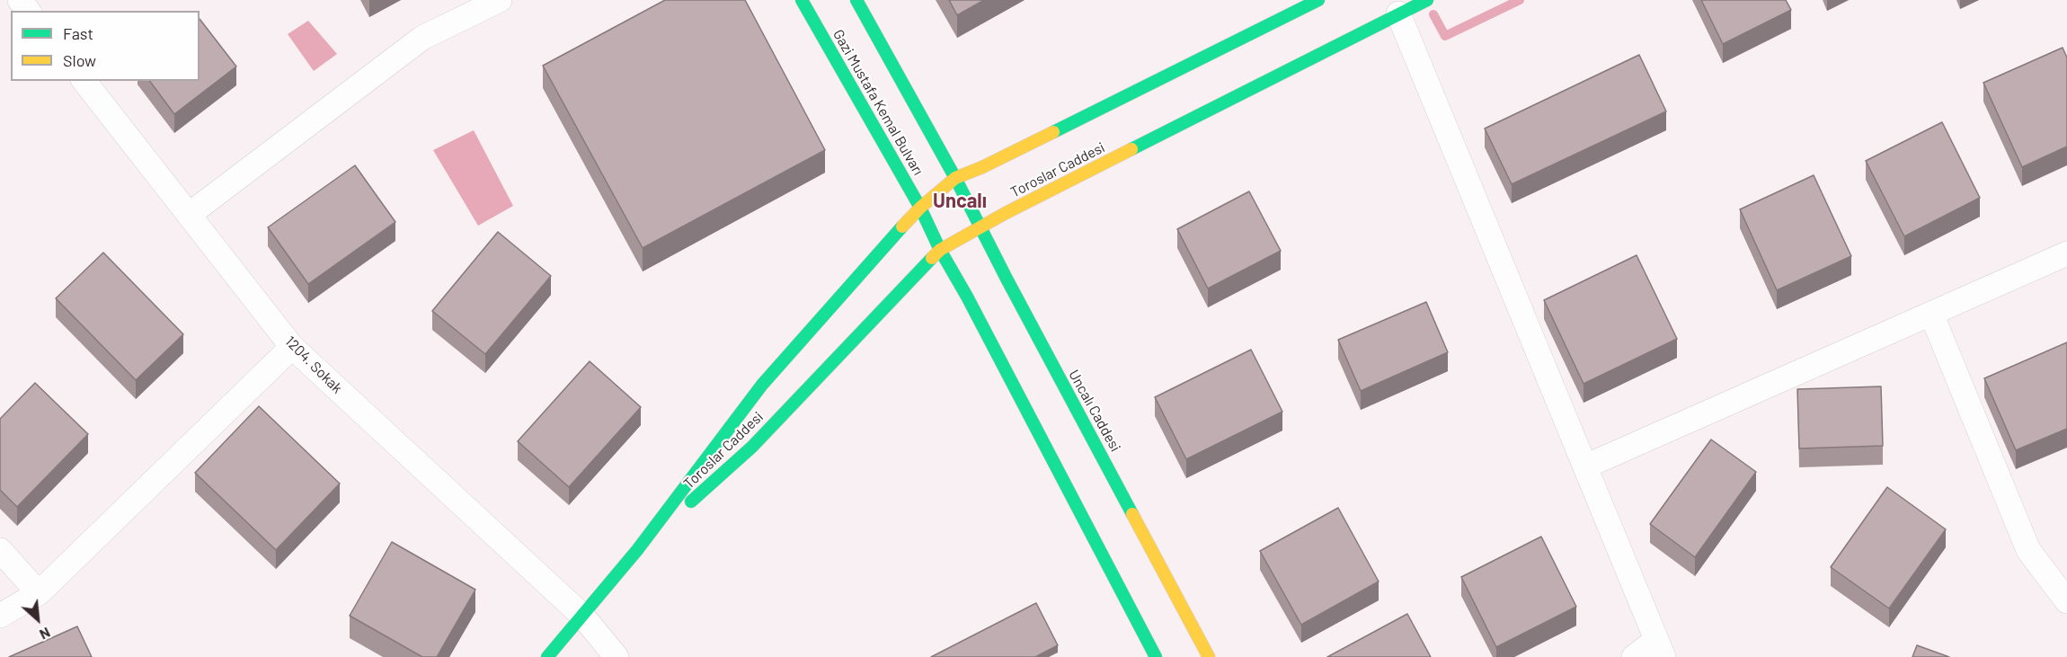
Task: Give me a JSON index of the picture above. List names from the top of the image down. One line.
{"streets":{"street":["Gazi Mustafa Kemal Bulvarı","Toroslar Caddesi","1204. Sokak","Uncalı Caddesi"]},"crossings":[["Gazi Mustafa Kemal Bulvarı","Toroslar Caddesi"],["Gazi Mustafa Kemal Bulvarı","Uncalı Caddesi"],["Toroslar Caddesi","1204. Sokak"],["Toroslar Caddesi","Uncalı Caddesi"]],"districts":["Uncalı"],"legend":["Fast","Slow"],"north":"bottom right"}
